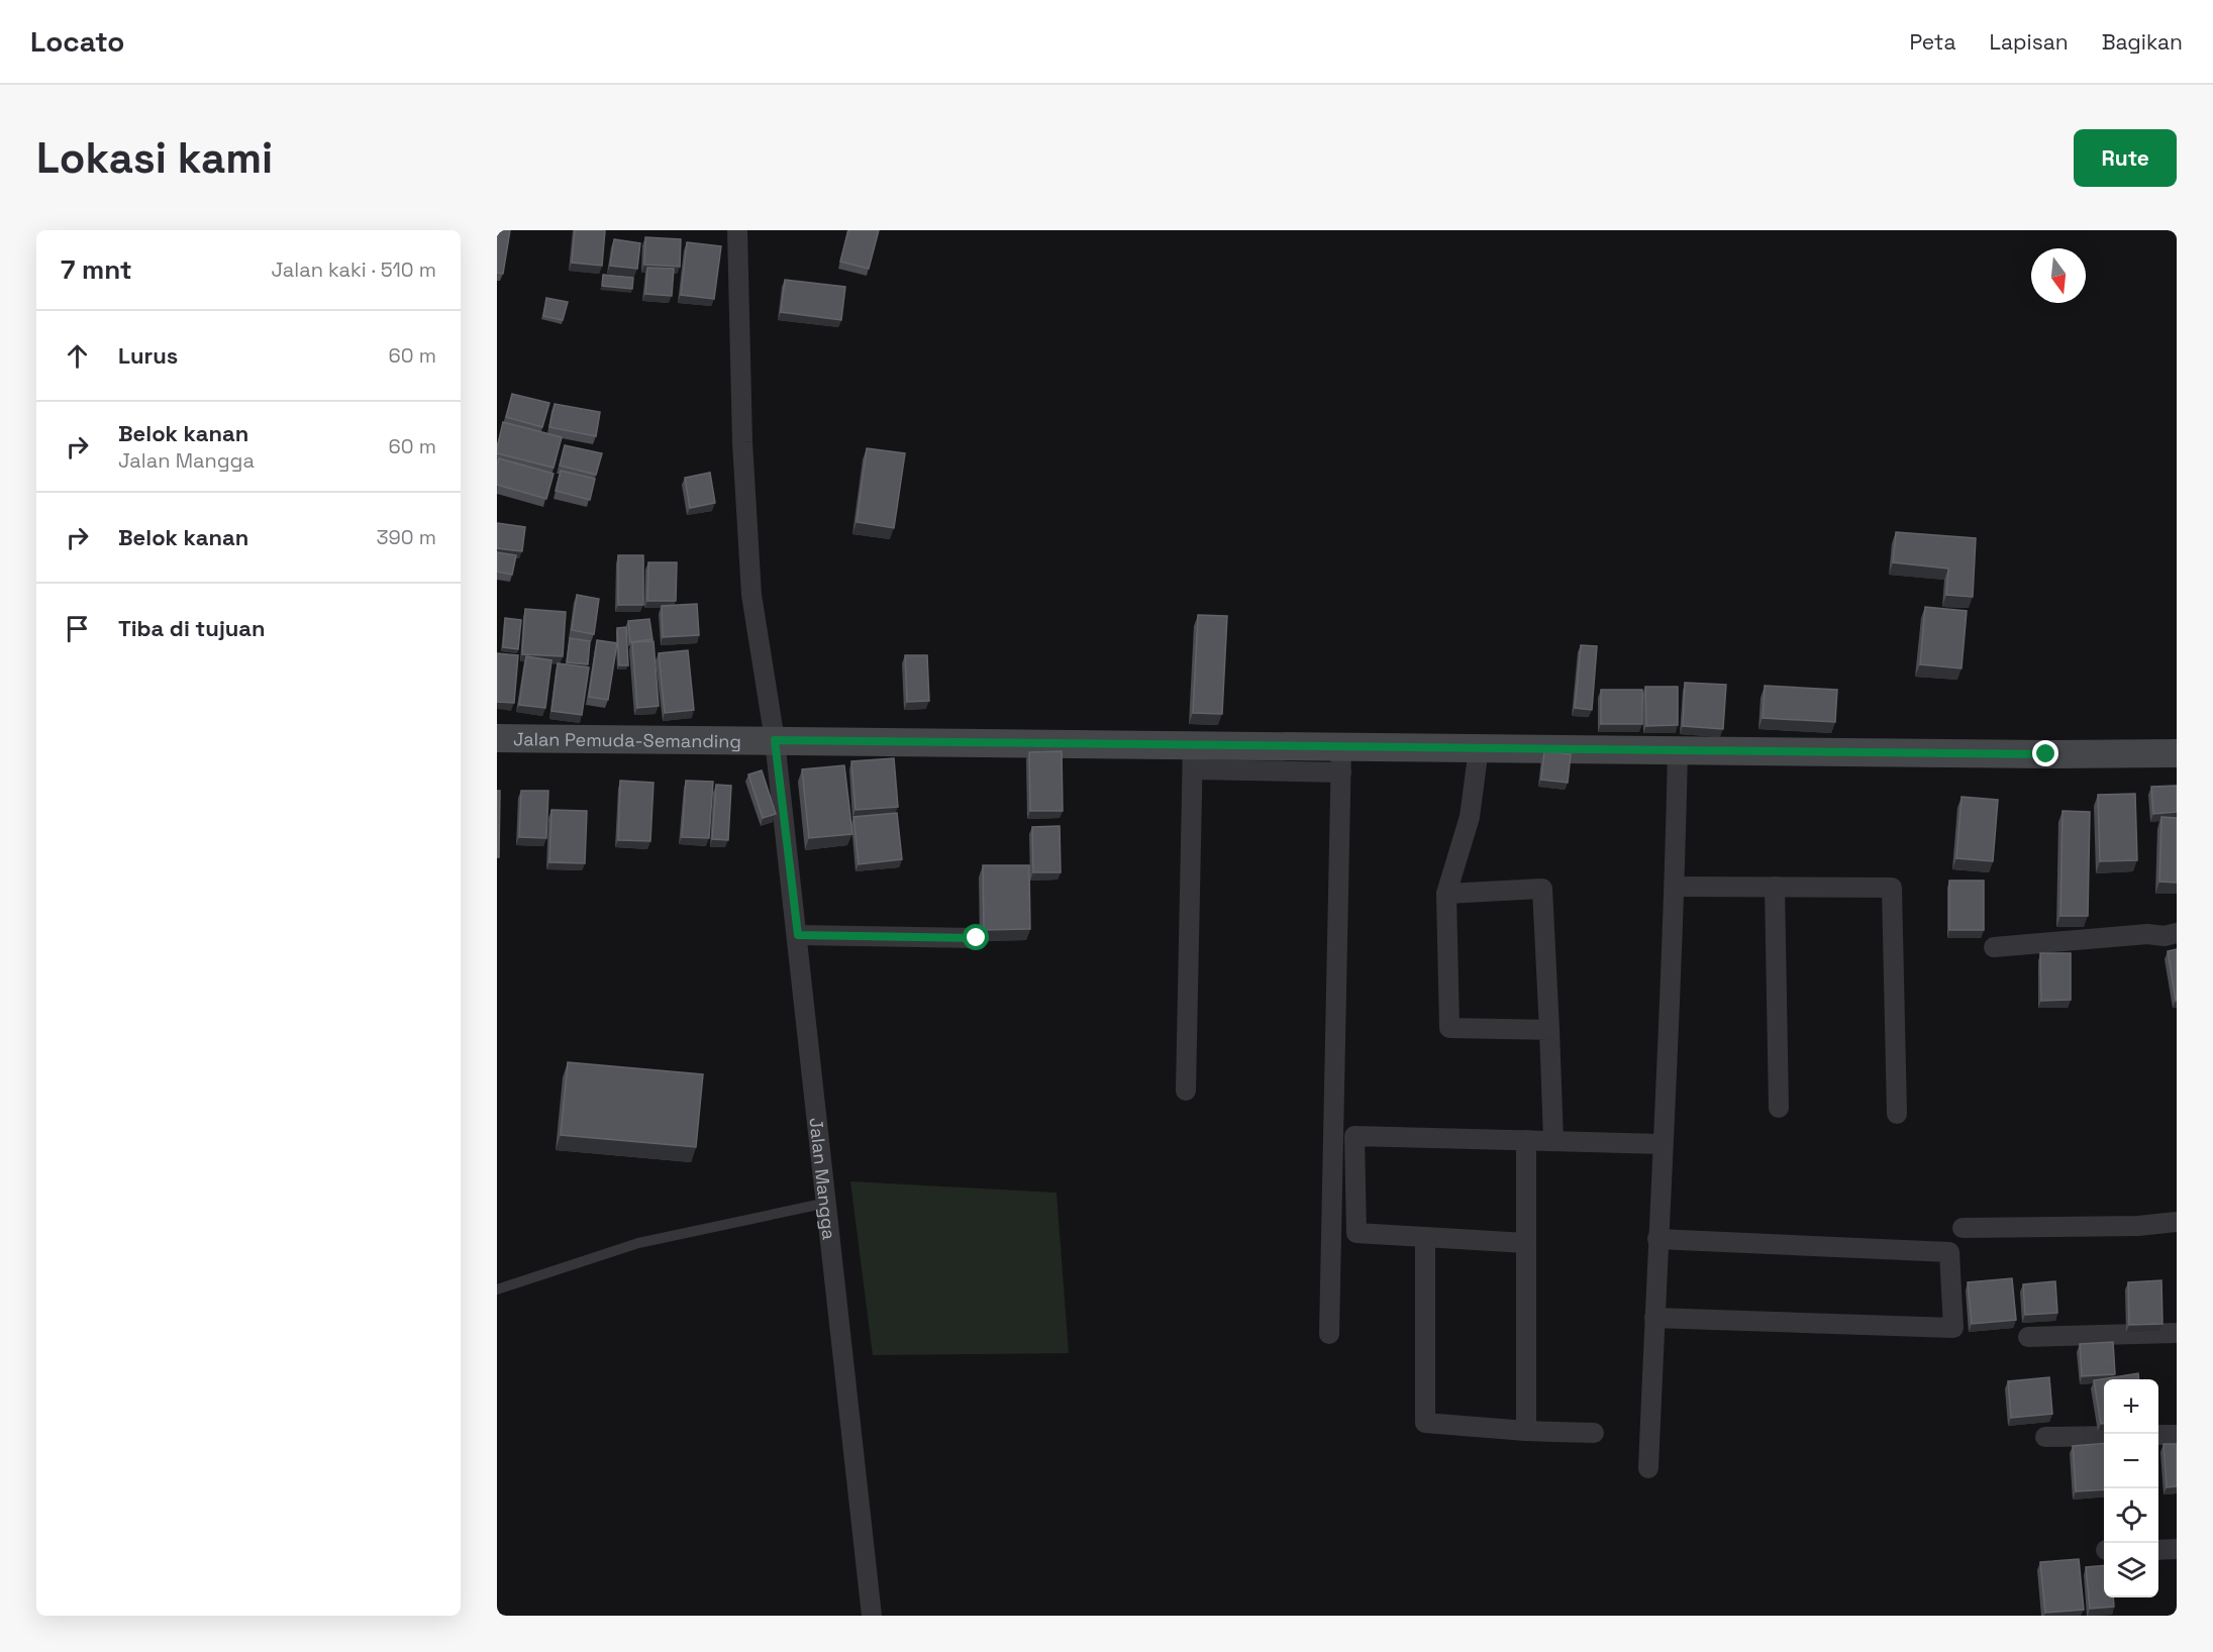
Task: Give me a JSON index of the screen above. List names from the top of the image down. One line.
{"streets":{"main road":["Jalan Pemuda-Semanding"],"street":["Jalan Mangga"]},"crossings":[["Jalan Pemuda-Semanding","Jalan Mangga"]],"north":"bottom","page":{"header":"Locato","nav":["Peta","Lapisan","Bagikan"],"buttons":"Rute","title":"Lokasi kami","heading":["7 mnt","Jalan kaki · 510 m"],"list":[["Lurus","60 m"],["Belok kanan","Jalan Mangga","60 m"],["Belok kanan","390 m"],"Tiba di tujuan"],"map_buttons":["+","−"]}}
